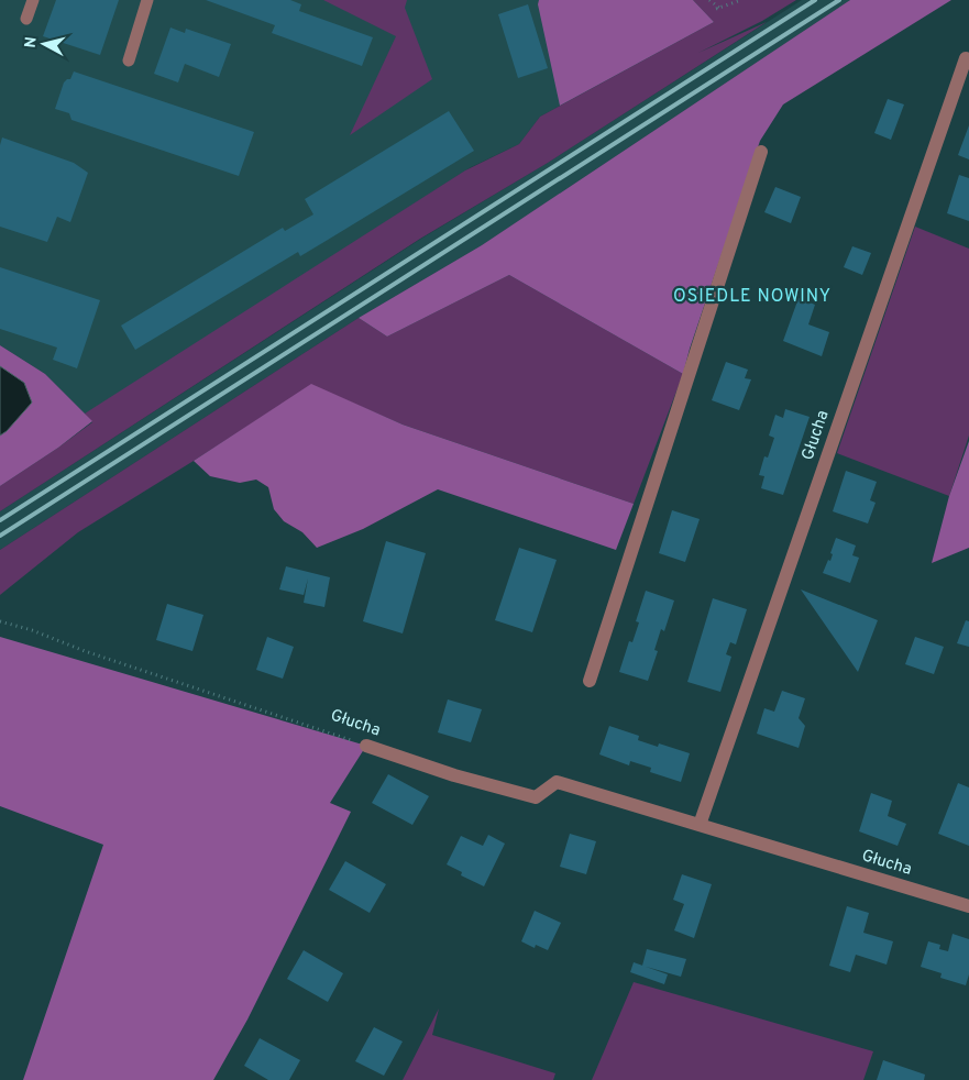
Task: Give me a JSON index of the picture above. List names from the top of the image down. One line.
{"streets":{"street":["Głucha"]},"districts":["OSIEDLE NOWINY"],"north":"left"}
